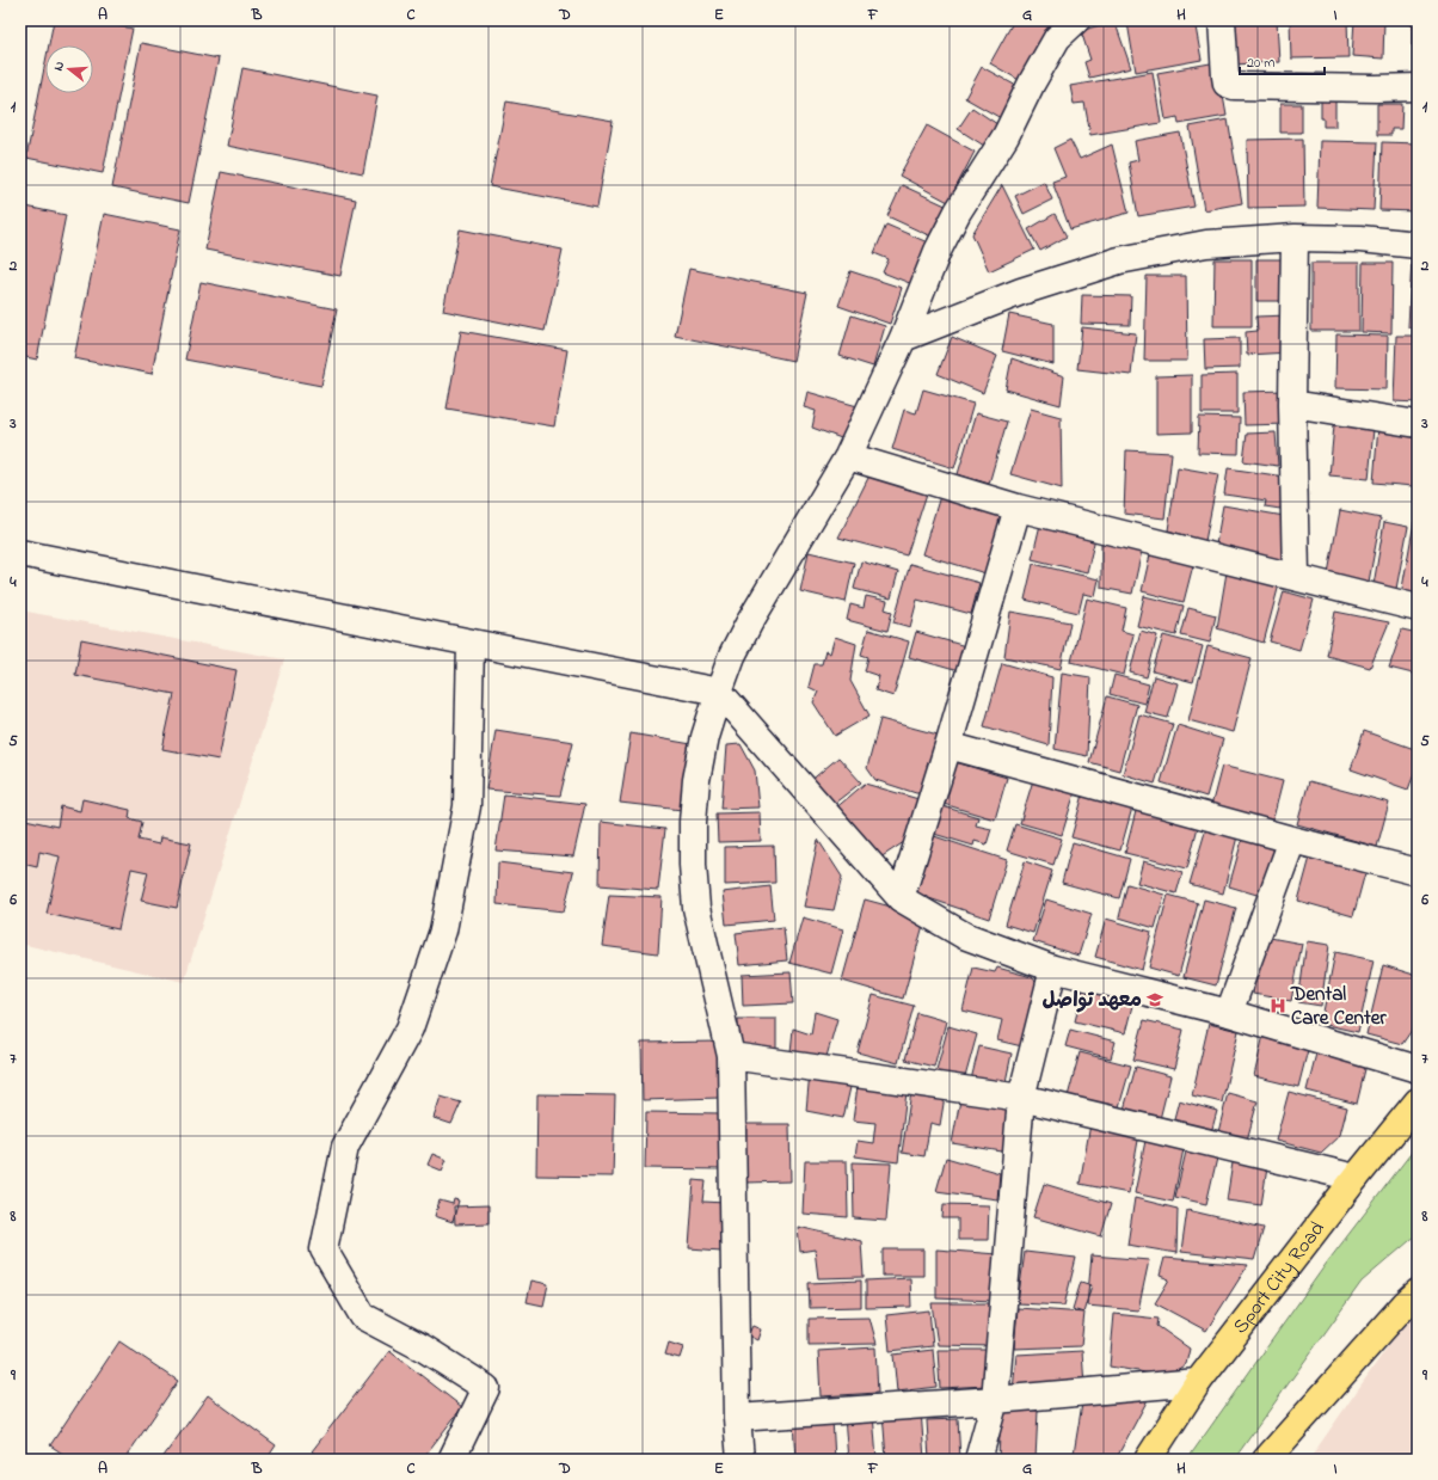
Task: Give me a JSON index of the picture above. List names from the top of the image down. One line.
{"streets":{"main road":["Sport City Road"]},"places":{"school or university":["معهد تواصل"],"hospital":["Dental Care Center"]},"scale_bar":"20 m","north":"left","grid":{"columns":["A","B","C","D","E","F","G","H","I"],"rows":["1","2","3","4","5","6","7","8","9"]}}
